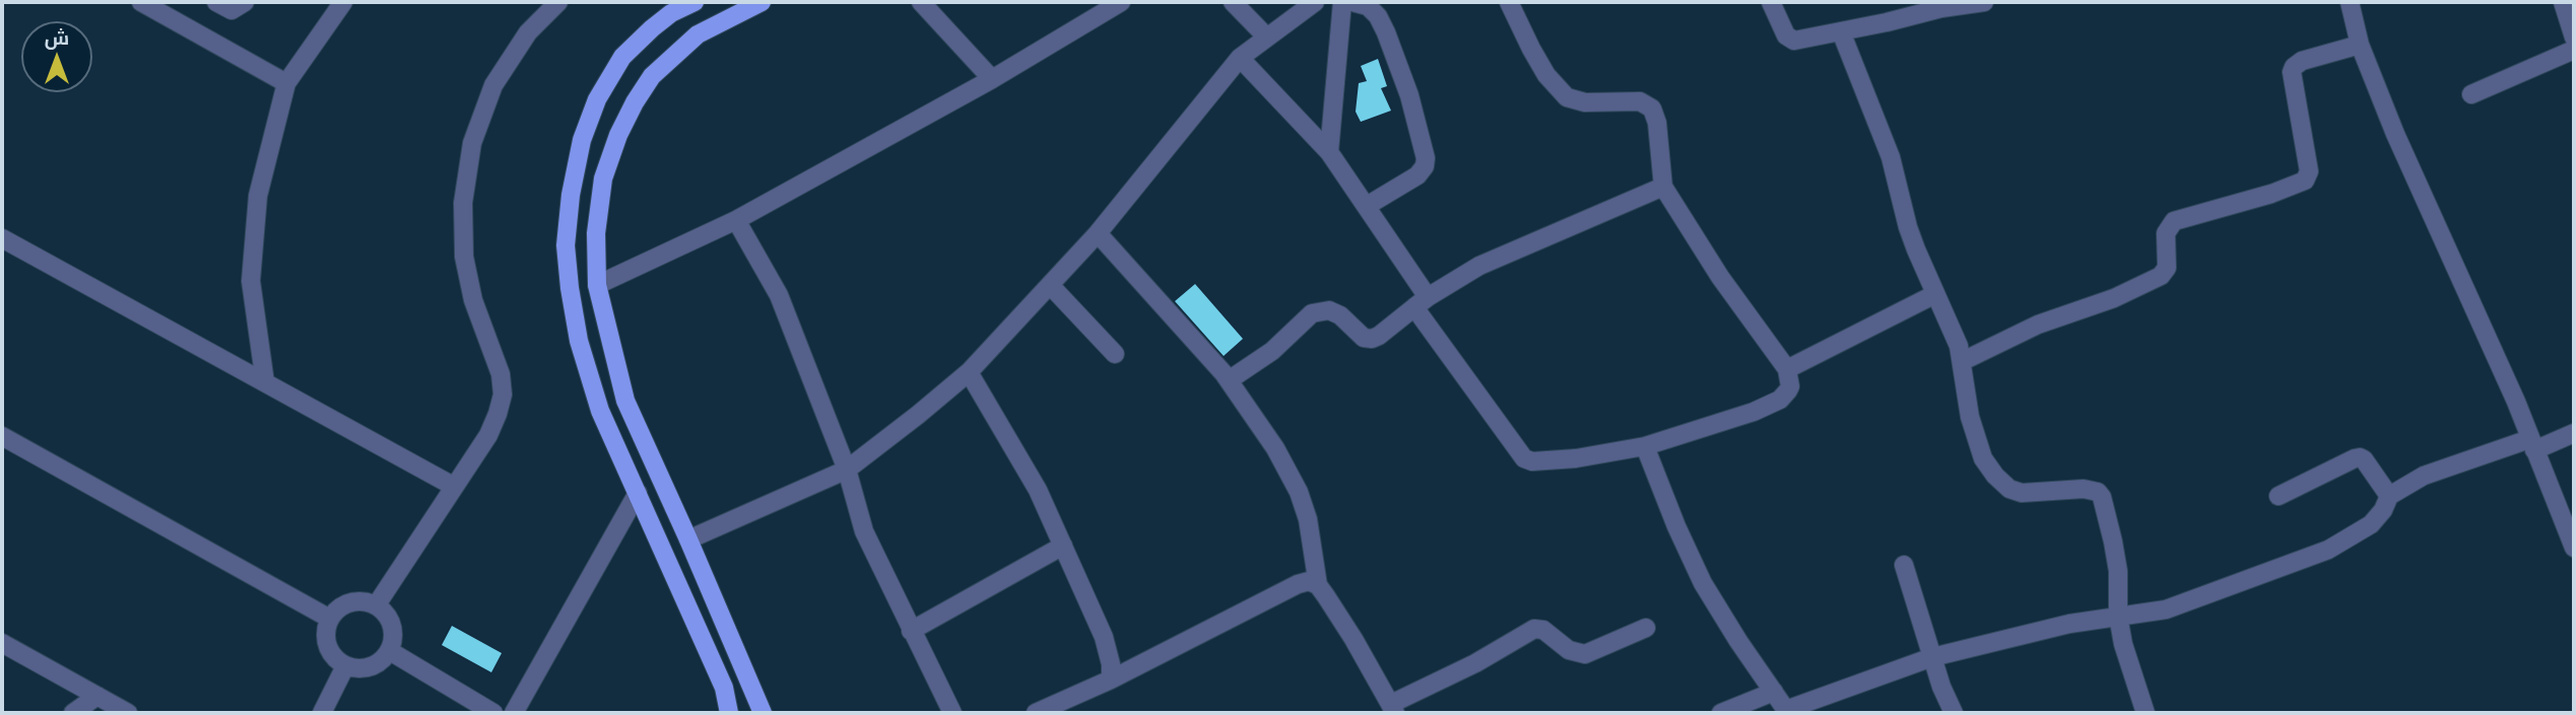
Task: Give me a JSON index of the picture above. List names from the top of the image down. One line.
{"north":"top"}
